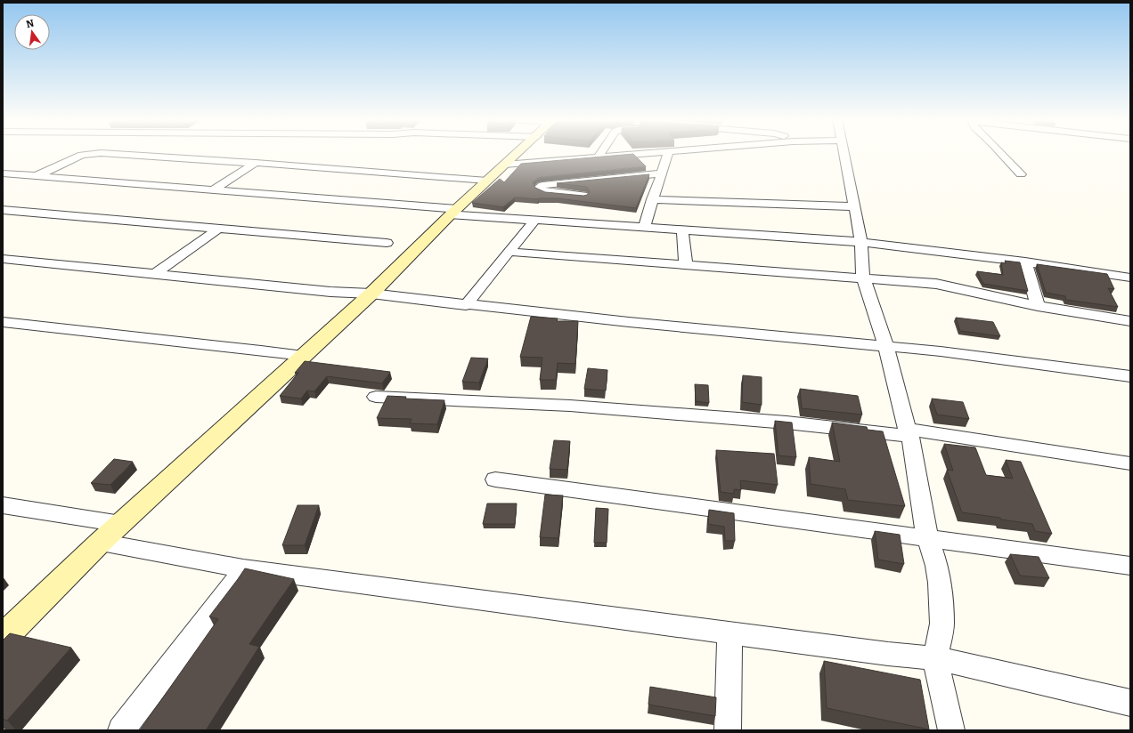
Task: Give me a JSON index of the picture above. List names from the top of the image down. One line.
{"north":"top"}
